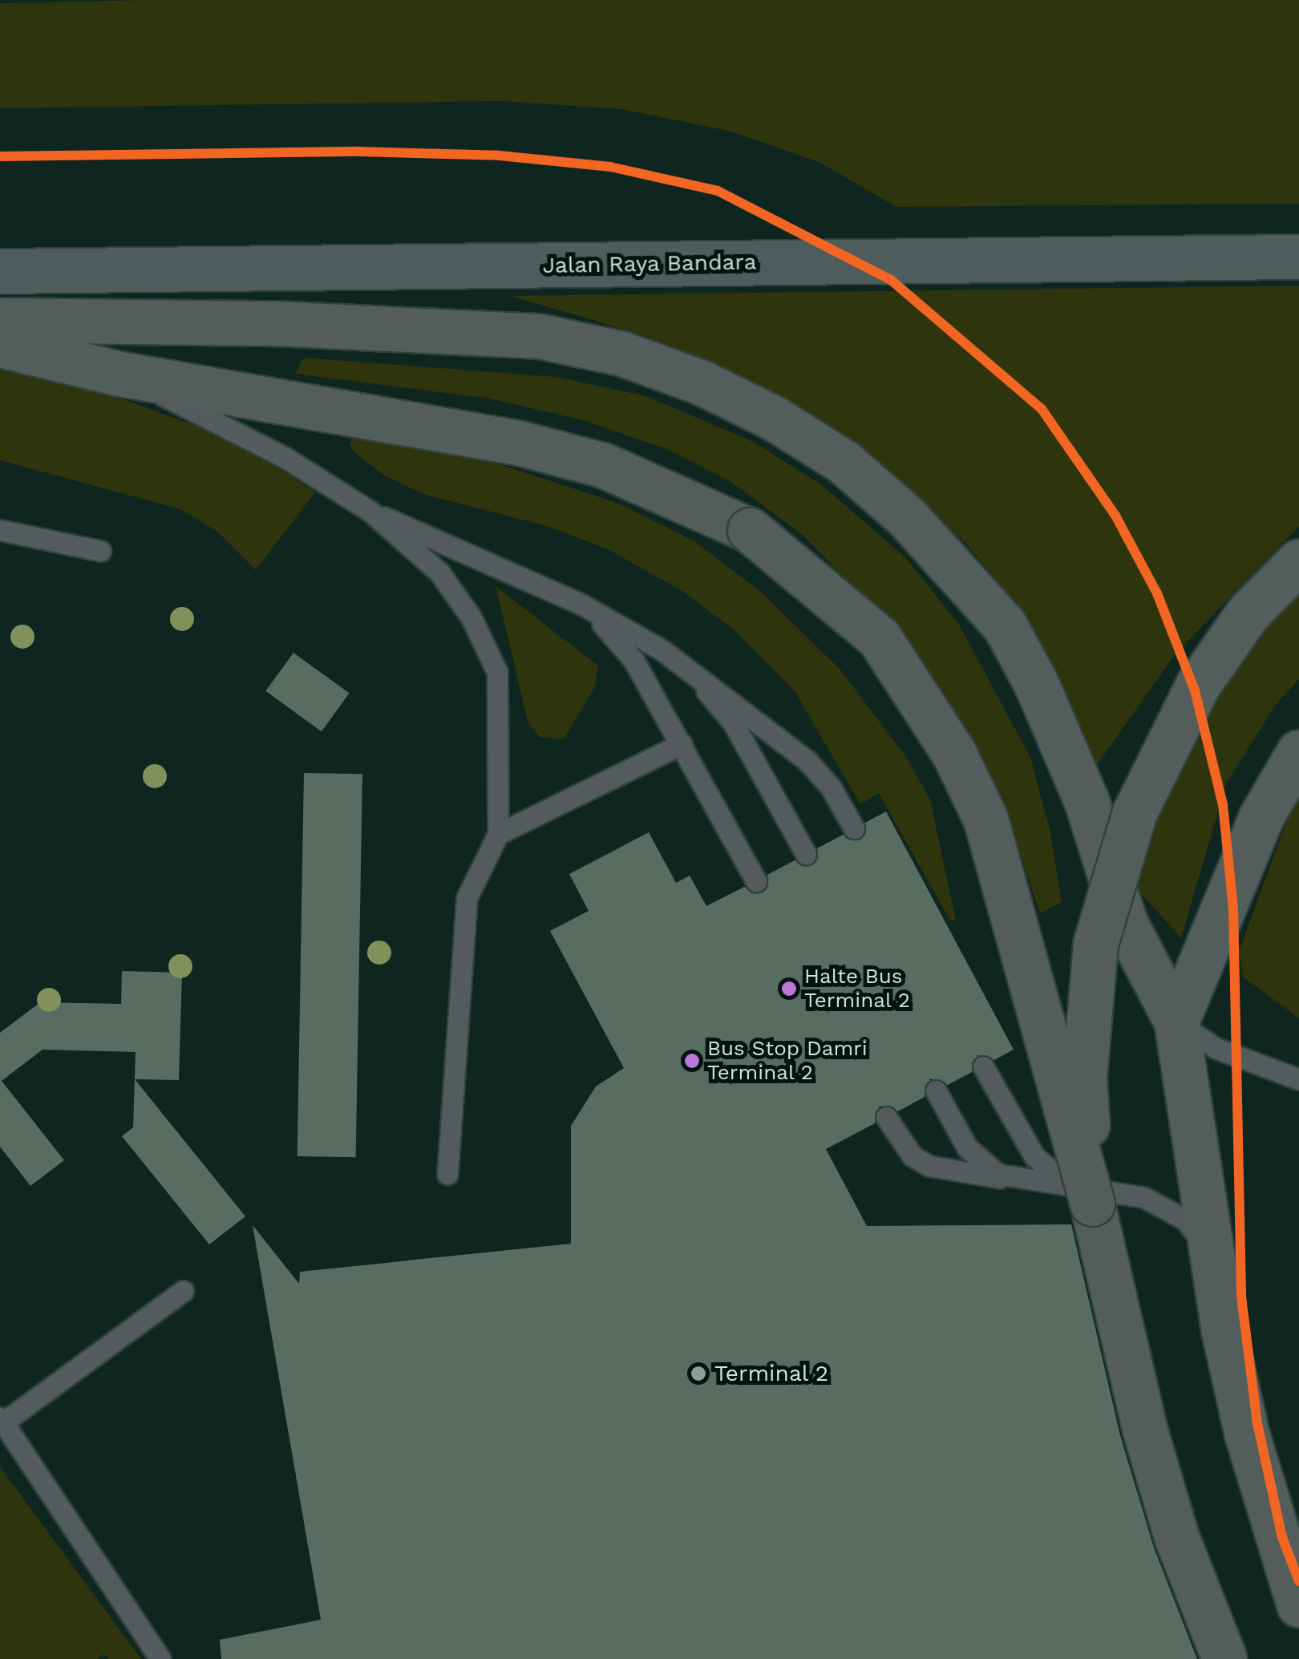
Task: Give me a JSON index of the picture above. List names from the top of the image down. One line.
{"streets":{"main road":["Jalan Raya Bandara"]},"places":["Halte Bus Terminal 2","Bus Stop Damri Terminal 2","Terminal 2"]}
